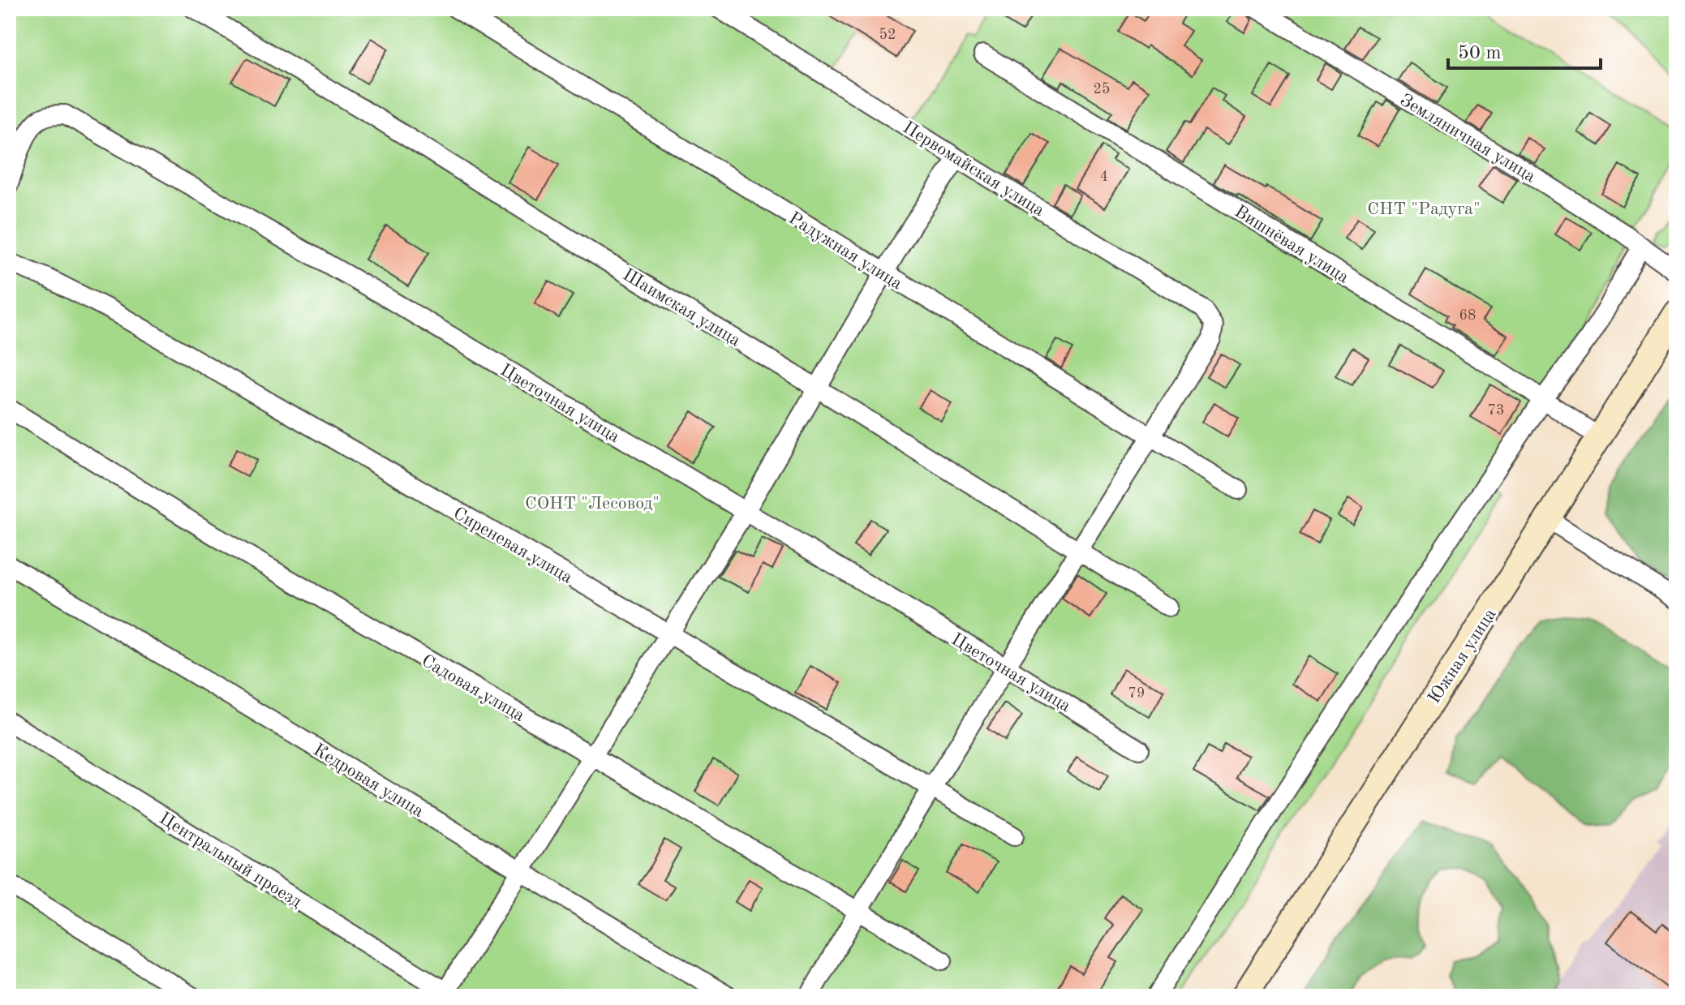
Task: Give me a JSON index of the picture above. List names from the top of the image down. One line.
{"streets":{"main road":["Южная улица"],"street":["Земляничная улица","Первомайская улица","Вишнёвая улица","Радужная улица","Шаимская улица","Цветочная улица","Сиреневая улица","Садовая улица","Кедровая улица","Центральный проезд"]},"crossings":[["Первомайская улица","Радужная улица"],["Вишнёвая улица","Южная улица"]],"parks":["СНТ \"Радуга\"","СОНТ \"Лесовод\""],"house_numbers":["52","25","4","68","73","79"],"scale_bar":"50 m"}
